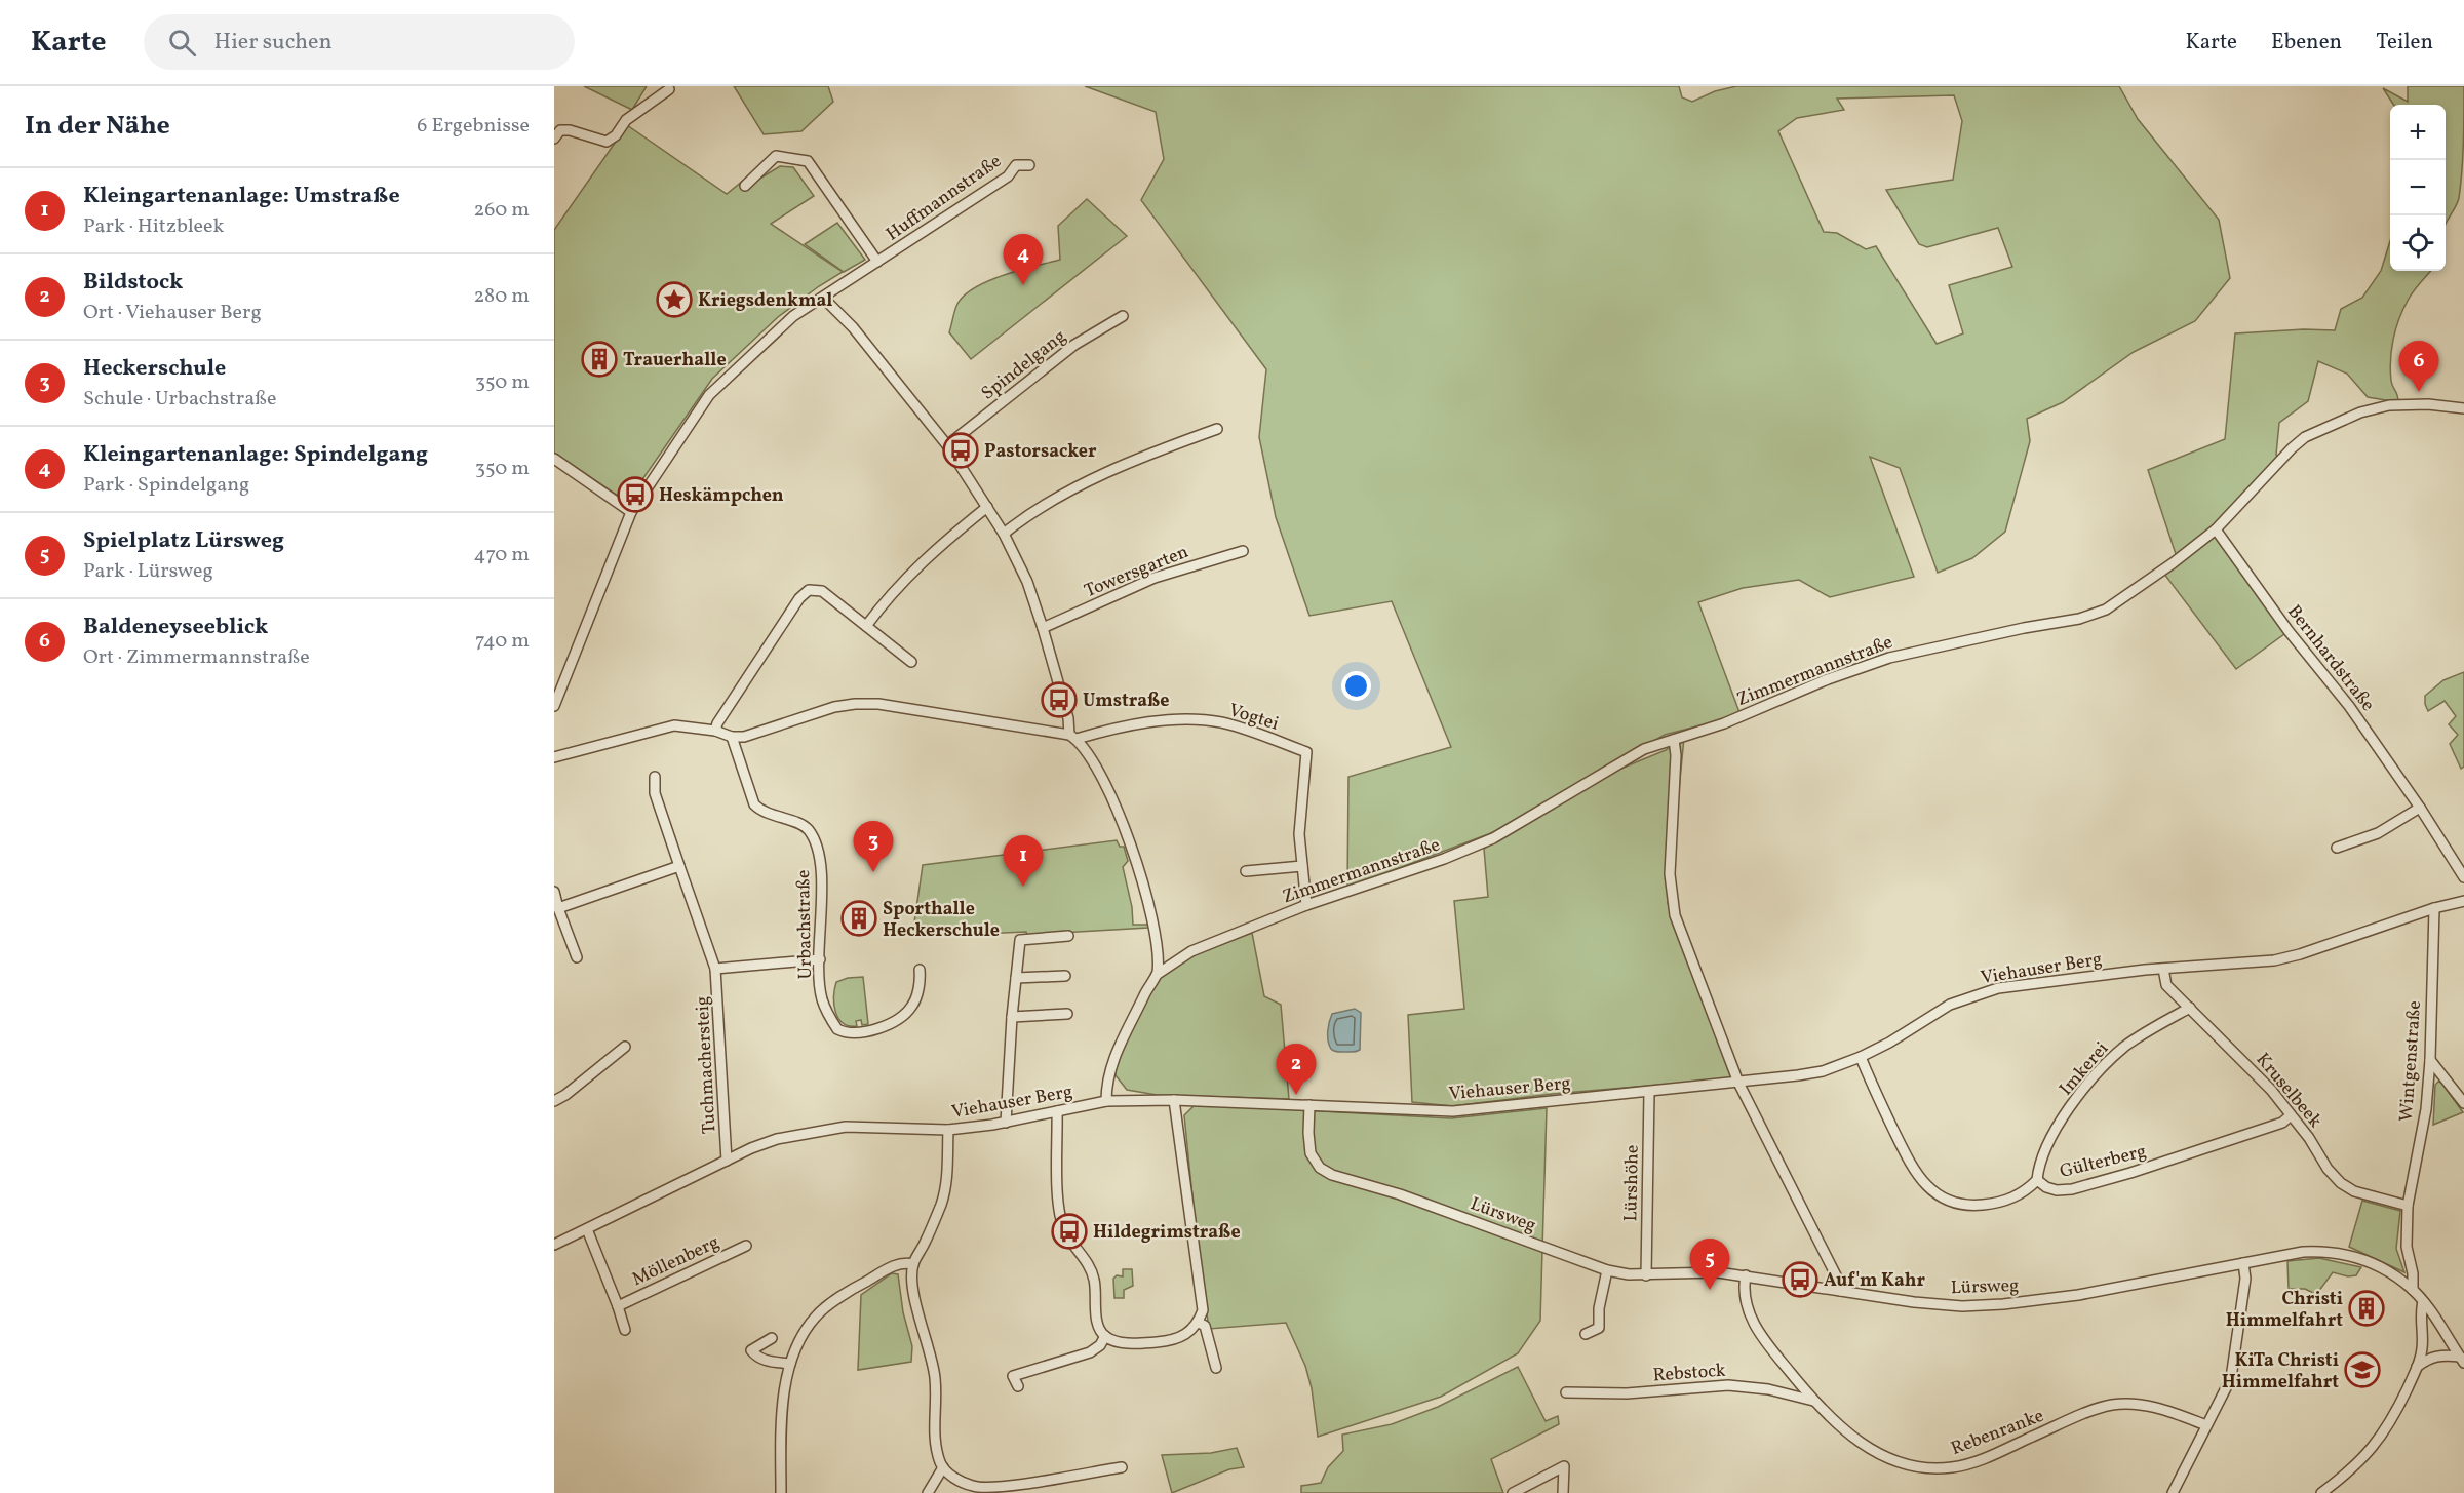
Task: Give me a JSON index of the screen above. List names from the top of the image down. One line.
{"streets":{"street":["Huffmannstraße","Spindelgang","Towersgarten","Bernhardstraße","Zimmermannstraße","Vogtei","Urbachstraße","Viehauser Berg","Wintgenstraße","Tuchmachersteig","Imkerei","Kruselbeek","Gülterberg","Lürshöhe","Lürsweg","Möllenberg","Rebstock","Rebenranke"]},"crossings":[["Bernhardstraße","Zimmermannstraße"],["Zimmermannstraße","Vogtei"],["Urbachstraße","Tuchmachersteig"],["Viehauser Berg","Wintgenstraße"],["Viehauser Berg","Tuchmachersteig"],["Viehauser Berg","Kruselbeek"],["Viehauser Berg","Gülterberg"],["Viehauser Berg","Lürshöhe"],["Viehauser Berg","Lürsweg"],["Viehauser Berg","Möllenberg"],["Wintgenstraße","Kruselbeek"],["Wintgenstraße","Lürsweg"],["Imkerei","Kruselbeek"],["Imkerei","Gülterberg"],["Kruselbeek","Gülterberg"],["Lürshöhe","Lürsweg"],["Lürsweg","Rebenranke"],["Rebstock","Rebenranke"]],"places":{"place":["Kriegsdenkmal"],"building":["Trauerhalle","Sporthalle Heckerschule","Christi Himmelfahrt"],"bus stop":["Pastorsacker","Heskämpchen","Umstraße","Hildegrimstraße","Auf'm Kahr"],"school or university":["KiTa Christi Himmelfahrt"]},"page":{"header":"Karte","search":"Hier suchen","nav":["Karte","Ebenen","Teilen"],"heading":["In der Nähe","6 Ergebnisse"],"map_buttons":["+","−"],"list":[{"mark":"1","name":"Kleingartenanlage: Umstraße","note":"Park · Hitzbleek","value":"260 m"},{"mark":"2","name":"Bildstock","note":"Ort · Viehauser Berg","value":"280 m"},{"mark":"3","name":"Heckerschule","note":"Schule · Urbachstraße","value":"350 m"},{"mark":"4","name":"Kleingartenanlage: Spindelgang","note":"Park · Spindelgang","value":"350 m"},{"mark":"5","name":"Spielplatz Lürsweg","note":"Park · Lürsweg","value":"470 m"},{"mark":"6","name":"Baldeneyseeblick","note":"Ort · Zimmermannstraße","value":"740 m"}],"pins":["4","6","3","1","2","5"]}}
